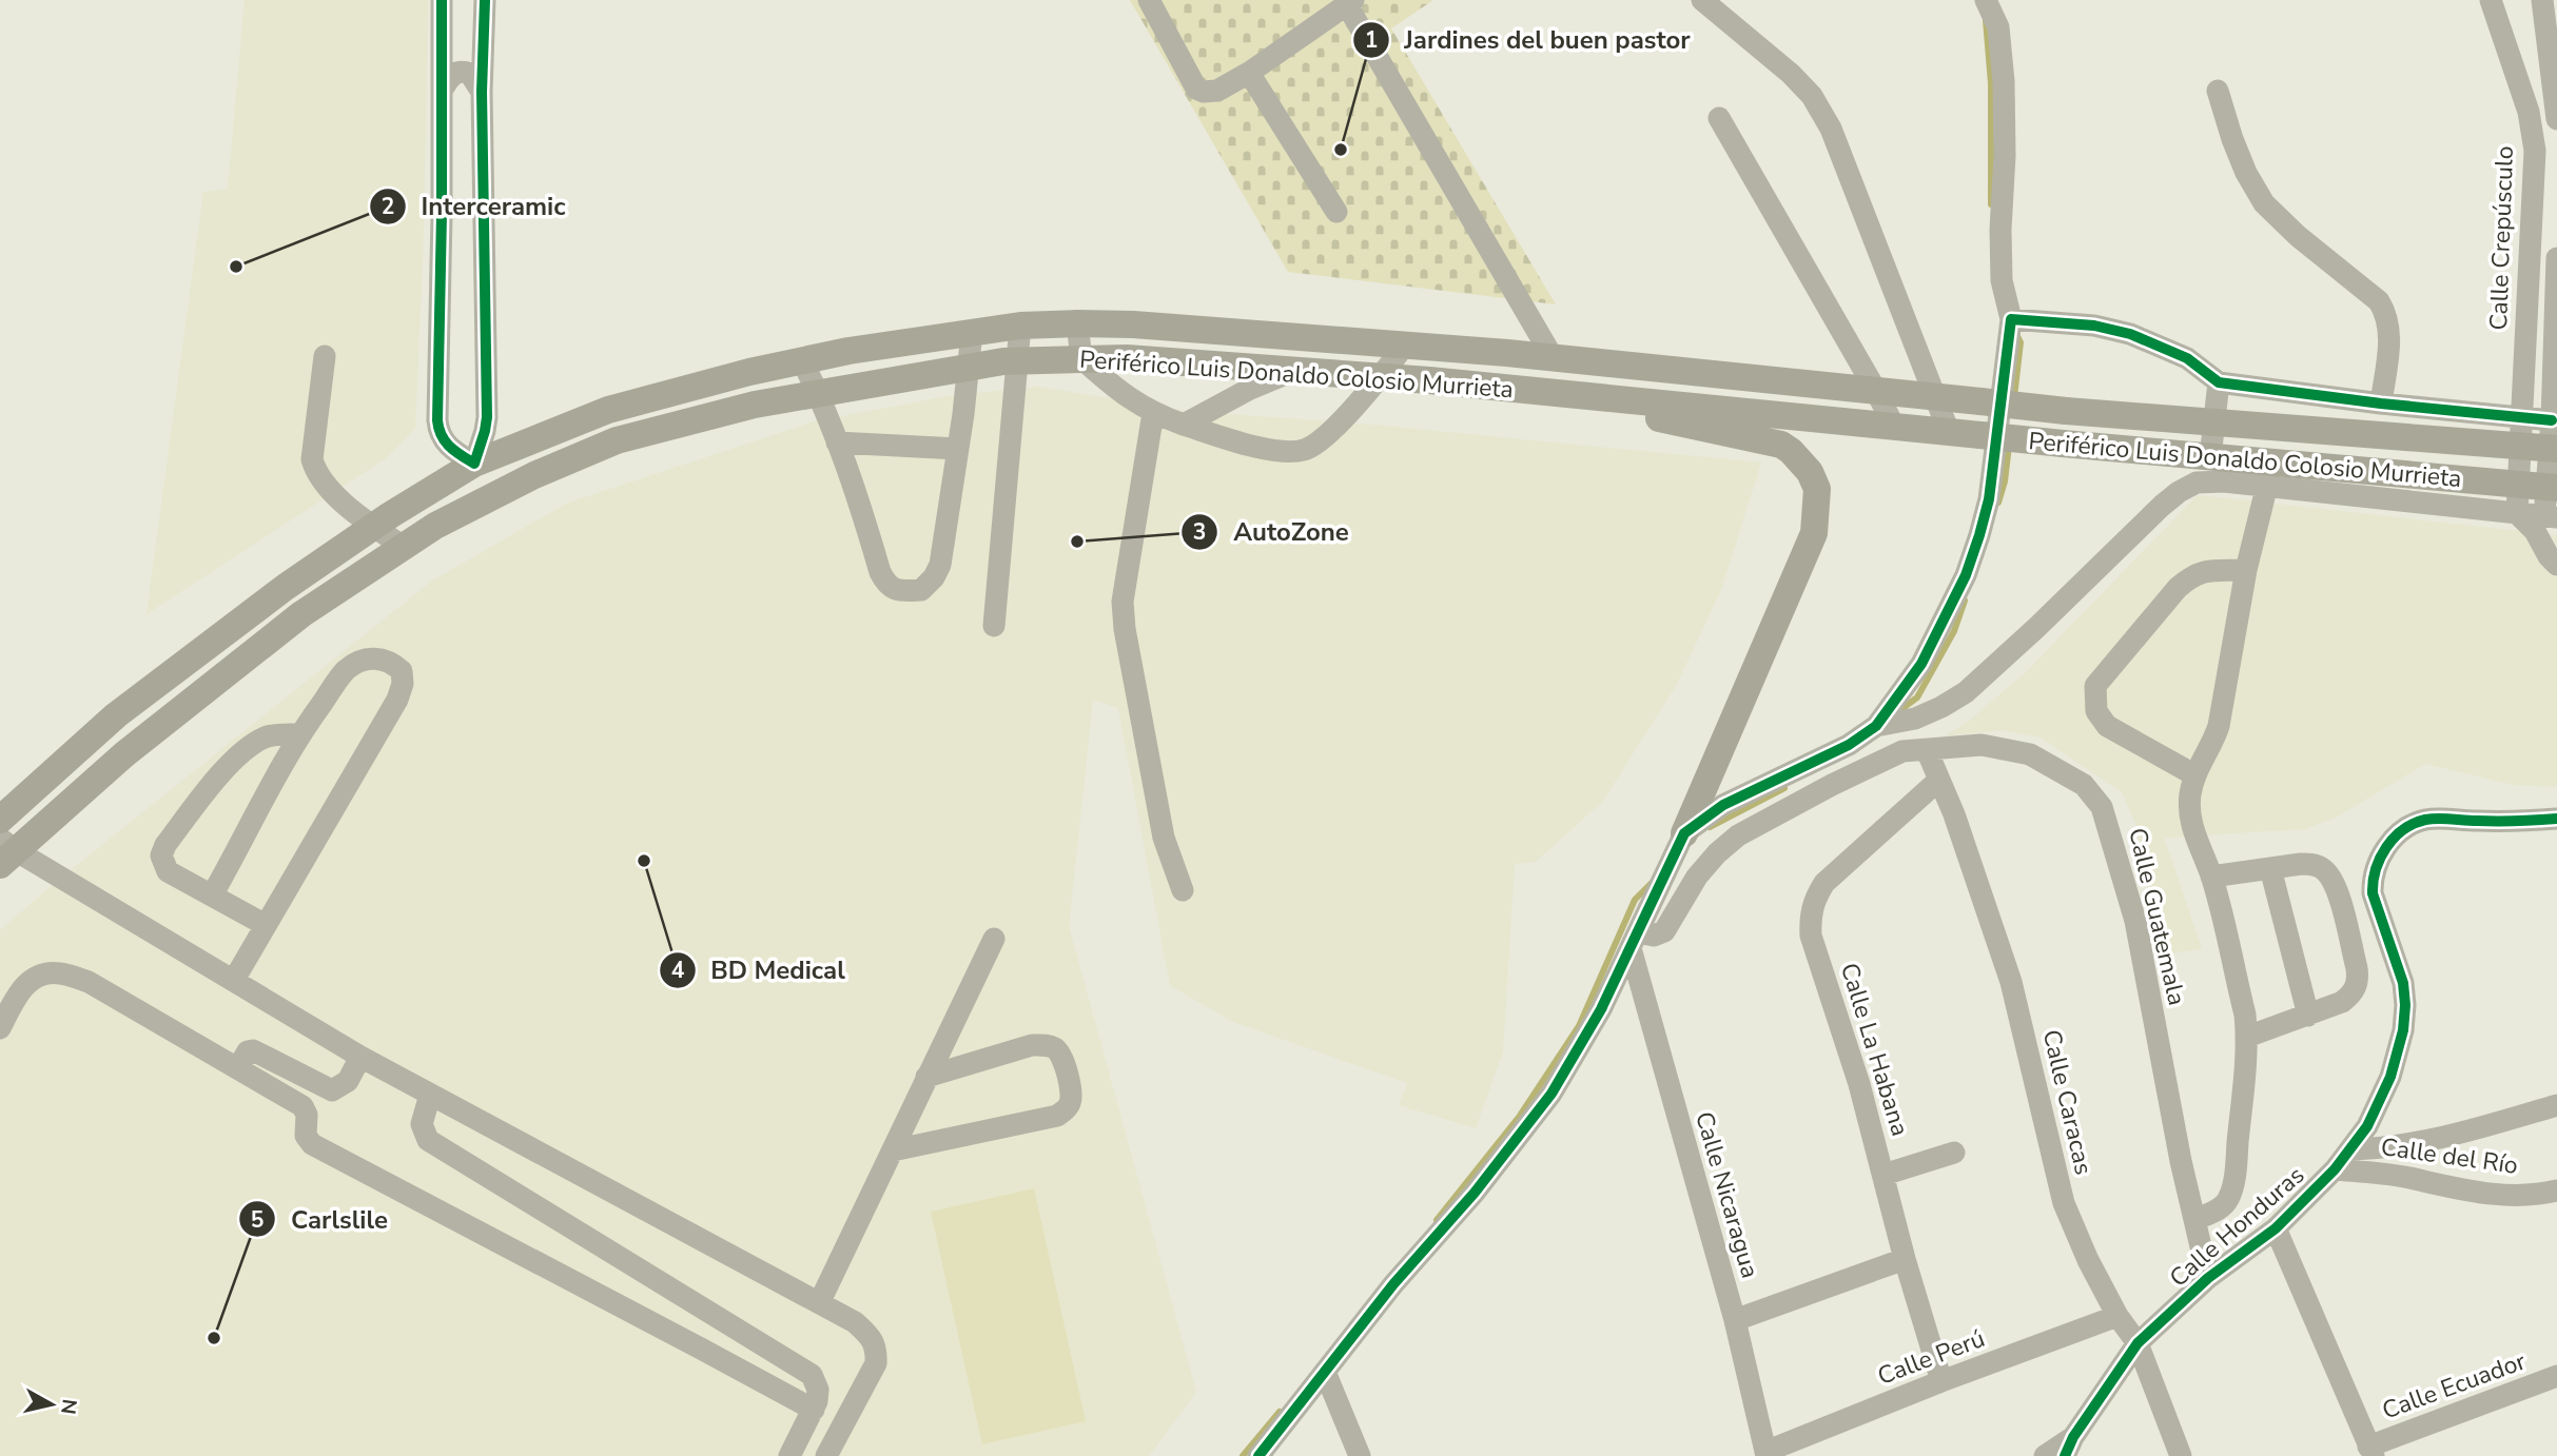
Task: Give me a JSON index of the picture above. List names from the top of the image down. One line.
{"streets":{"main road":["Periférico Luis Donaldo Colosio Murrieta"],"street":["Calle Crepúsculo","Calle Guatemala","Calle La Habana","Calle Caracas","Calle del Río","Calle Nicaragua","Calle Honduras","Calle Perú","Calle Ecuador"]},"crossings":[["Calle Crepúsculo","Periférico Luis Donaldo Colosio Murrieta"],["Calle Guatemala","Calle Caracas"],["Calle Guatemala","Calle Nicaragua"],["Calle Guatemala","Calle Honduras"],["Calle La Habana","Calle Caracas"],["Calle La Habana","Calle Perú"],["Calle Caracas","Calle Honduras"],["Calle Caracas","Calle Perú"],["Calle del Río","Calle Honduras"],["Calle Nicaragua","Calle Perú"]],"places":["Jardines del buen pastor","Interceramic","AutoZone","BD Medical","Carlslile"],"north":"right"}
